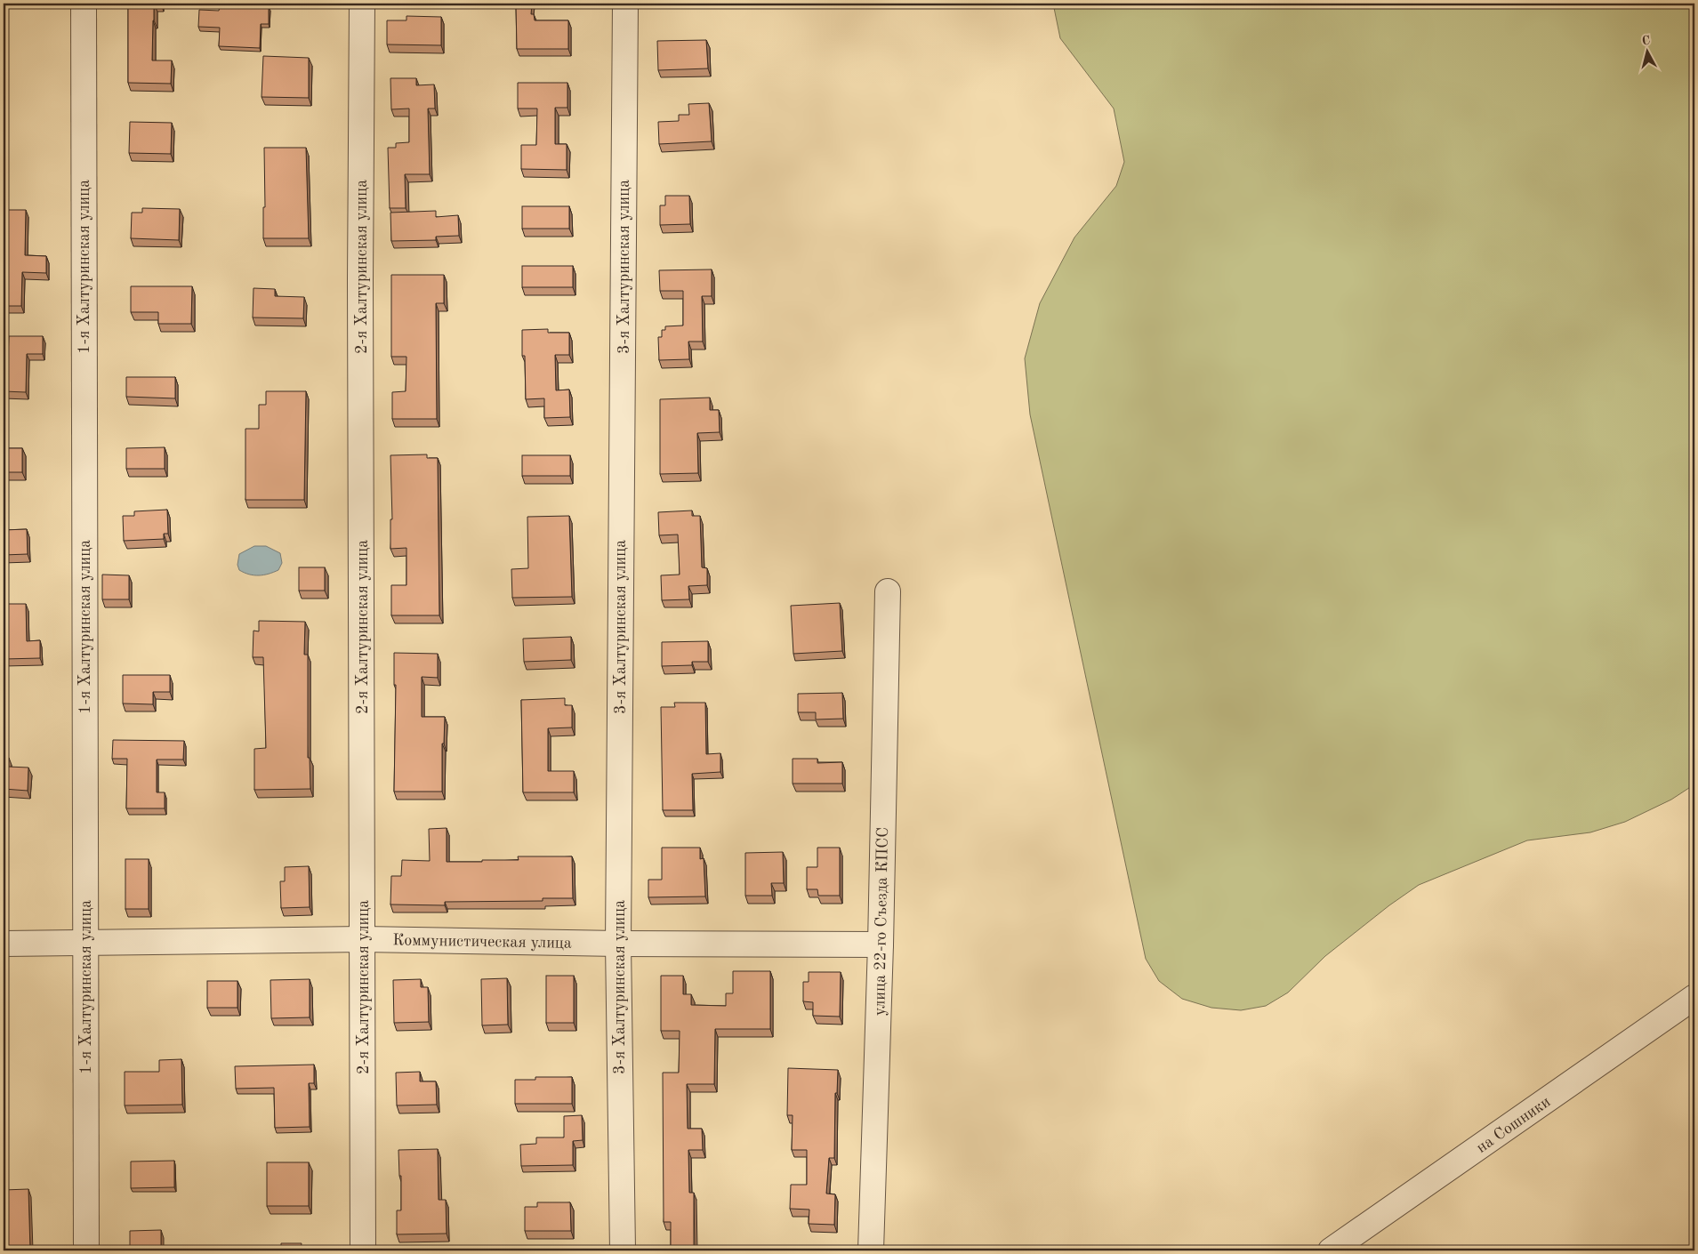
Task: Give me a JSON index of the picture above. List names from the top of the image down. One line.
{"streets":{"street":["1-я Халтуринская улица","2-я Халтуринская улица","3-я Халтуринская улица","улица 22-го Съезда КПСС","Коммунистическая улица","на Сошники"]},"crossings":[["1-я Халтуринская улица","Коммунистическая улица"],["2-я Халтуринская улица","Коммунистическая улица"],["3-я Халтуринская улица","Коммунистическая улица"],["улица 22-го Съезда КПСС","Коммунистическая улица"]],"north":"top"}
